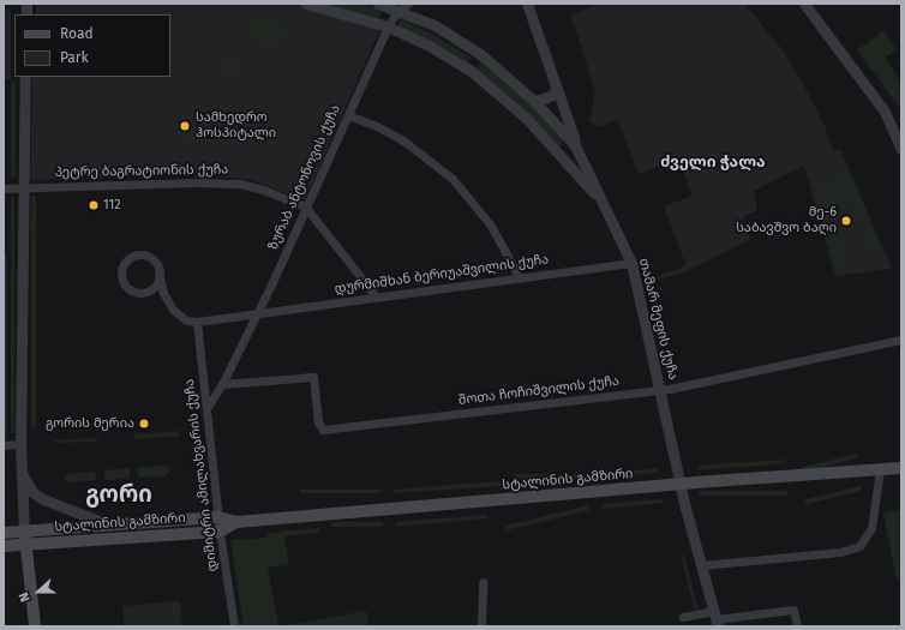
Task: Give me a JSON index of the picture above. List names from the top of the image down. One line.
{"streets":{"main road":["სტალინის გამზირი"],"street":["პეტრე ბაგრატიონის ქუჩა","ზურაბ ანტონოვის ქუჩა","დურმიშხან ბერიუაშვილის ქუჩა","თამარ მეფის ქუჩა","შოთა ჩოჩიშვილის ქუჩა","დიმიტრი ამილახვარის ქუჩა"]},"crossings":[["პეტრე ბაგრატიონის ქუჩა","ზურაბ ანტონოვის ქუჩა"],["პეტრე ბაგრატიონის ქუჩა","დურმიშხან ბერიუაშვილის ქუჩა"],["ზურაბ ანტონოვის ქუჩა","დურმიშხან ბერიუაშვილის ქუჩა"],["ზურაბ ანტონოვის ქუჩა","შოთა ჩოჩიშვილის ქუჩა"],["ზურაბ ანტონოვის ქუჩა","დიმიტრი ამილახვარის ქუჩა"],["დურმიშხან ბერიუაშვილის ქუჩა","თამარ მეფის ქუჩა"],["თამარ მეფის ქუჩა","შოთა ჩოჩიშვილის ქუჩა"],["თამარ მეფის ქუჩა","სტალინის გამზირი"],["დიმიტრი ამილახვარის ქუჩა","სტალინის გამზირი"]],"districts":["ძველი ჭალა","გორი"],"places":["სამხედრო ჰოსპიტალი","112","მე-6 საბავშვო ბაღი","გორის მერია"],"legend":["Road","Park"],"north":"left"}
